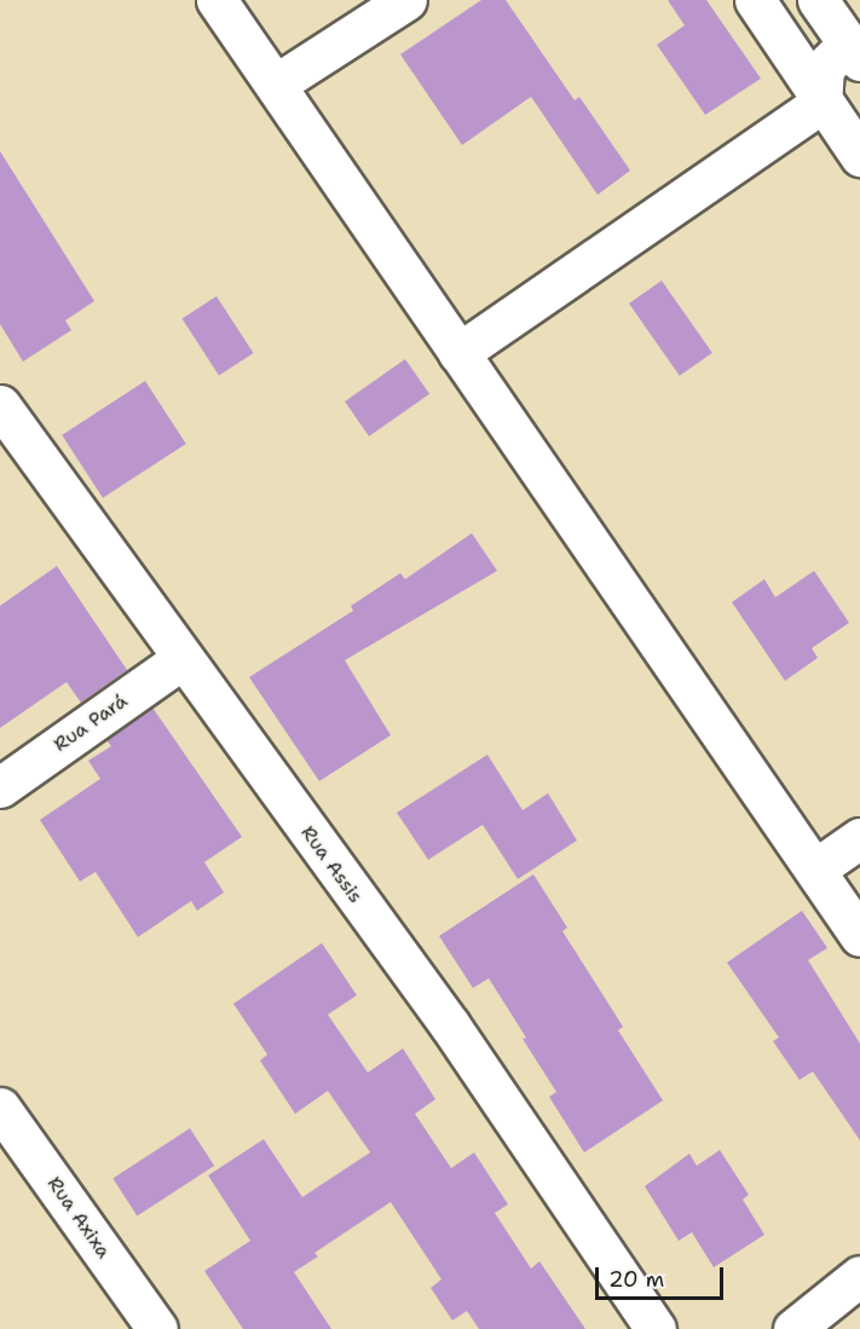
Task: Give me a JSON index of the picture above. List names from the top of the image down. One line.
{"streets":{"street":["Rua Pará","Rua Assis","Rua Axixa"]},"crossings":[["Rua Pará","Rua Assis"]],"scale_bar":"20 m"}
